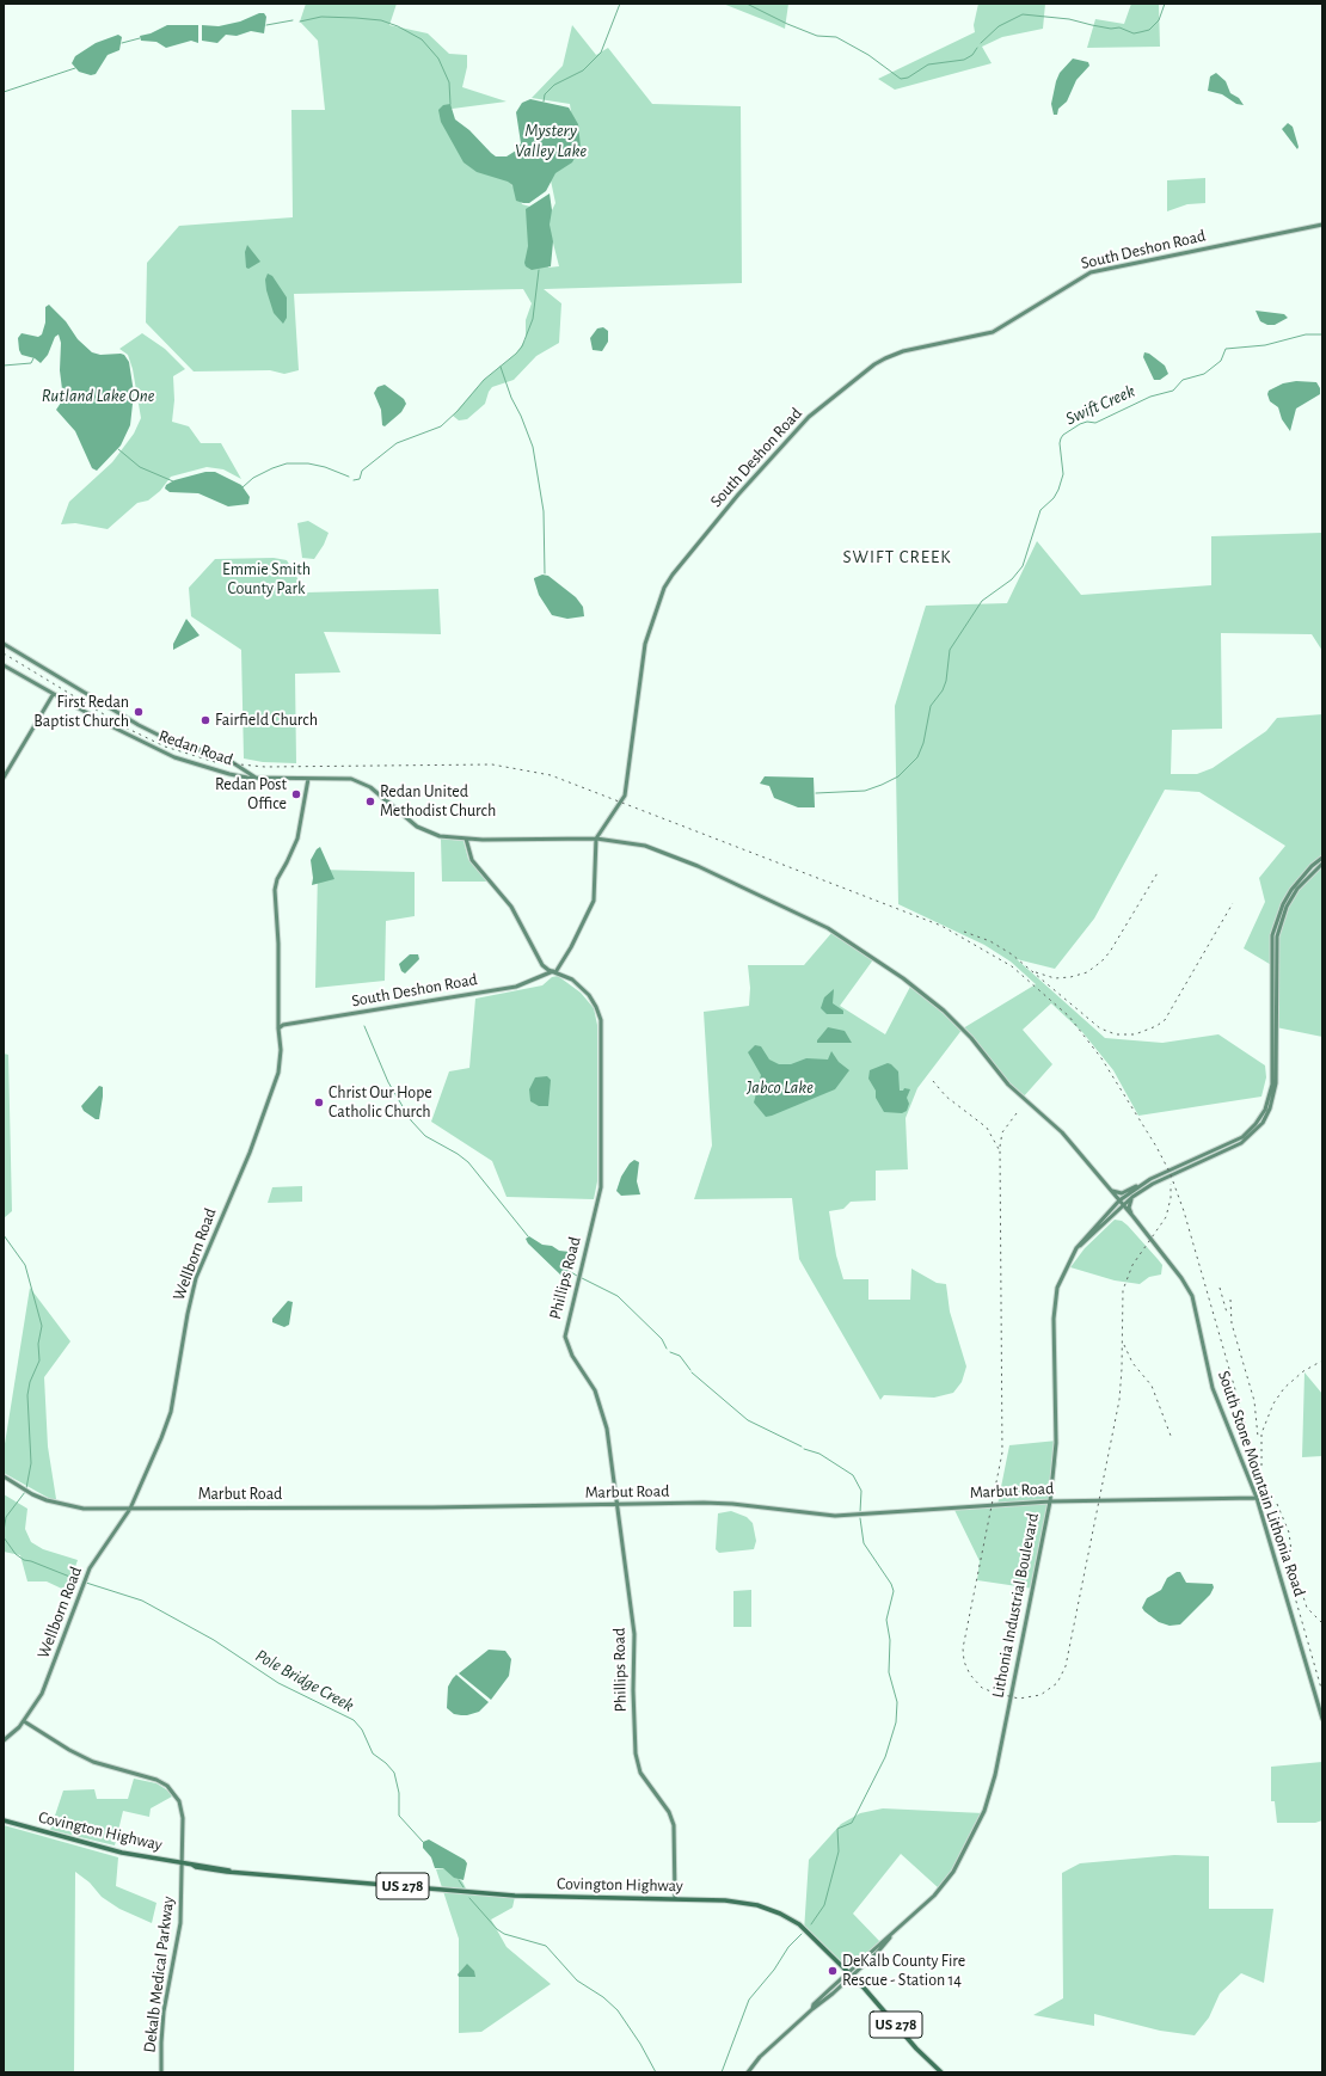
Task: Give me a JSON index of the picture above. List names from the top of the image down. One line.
{"streets":{"main road":["Covington Highway","US 278"],"street":["South Deshon Road","Redan Road","Wellborn Road","Phillips Road","South Stone Mountain Lithonia Road","Marbut Road","Lithonia Industrial Boulevard","Dekalb Medical Parkway"]},"crossings":[["South Deshon Road","Wellborn Road"],["South Deshon Road","Phillips Road"],["South Deshon Road","South Stone Mountain Lithonia Road"],["Redan Road","South Stone Mountain Lithonia Road"],["Wellborn Road","South Stone Mountain Lithonia Road"],["Wellborn Road","Marbut Road"],["Wellborn Road","Dekalb Medical Parkway"],["Phillips Road","South Stone Mountain Lithonia Road"],["Phillips Road","Marbut Road"],["Phillips Road","Covington Highway"],["South Stone Mountain Lithonia Road","Marbut Road"],["South Stone Mountain Lithonia Road","Lithonia Industrial Boulevard"],["Marbut Road","Lithonia Industrial Boulevard"],["Lithonia Industrial Boulevard","Covington Highway"],["Covington Highway","Dekalb Medical Parkway"]],"districts":["SWIFT CREEK"],"water":["Mystery Valley Lake","Rutland Lake One","Swift Creek","Jabco Lake","Pole Bridge Creek"],"parks":["Emmie Smith County Park"],"places":["First Redan Baptist Church","Fairfield Church","Redan Post Office","Redan United Methodist Church","Christ Our Hope Catholic Church","DeKalb County Fire Rescue - Station 14"]}
